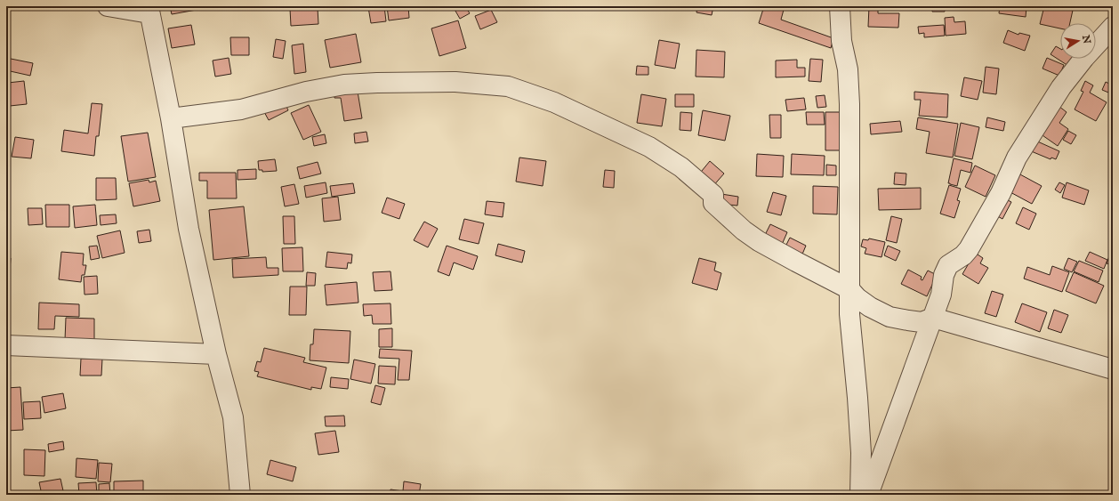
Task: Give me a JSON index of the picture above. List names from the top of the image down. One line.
{"north":"right"}
